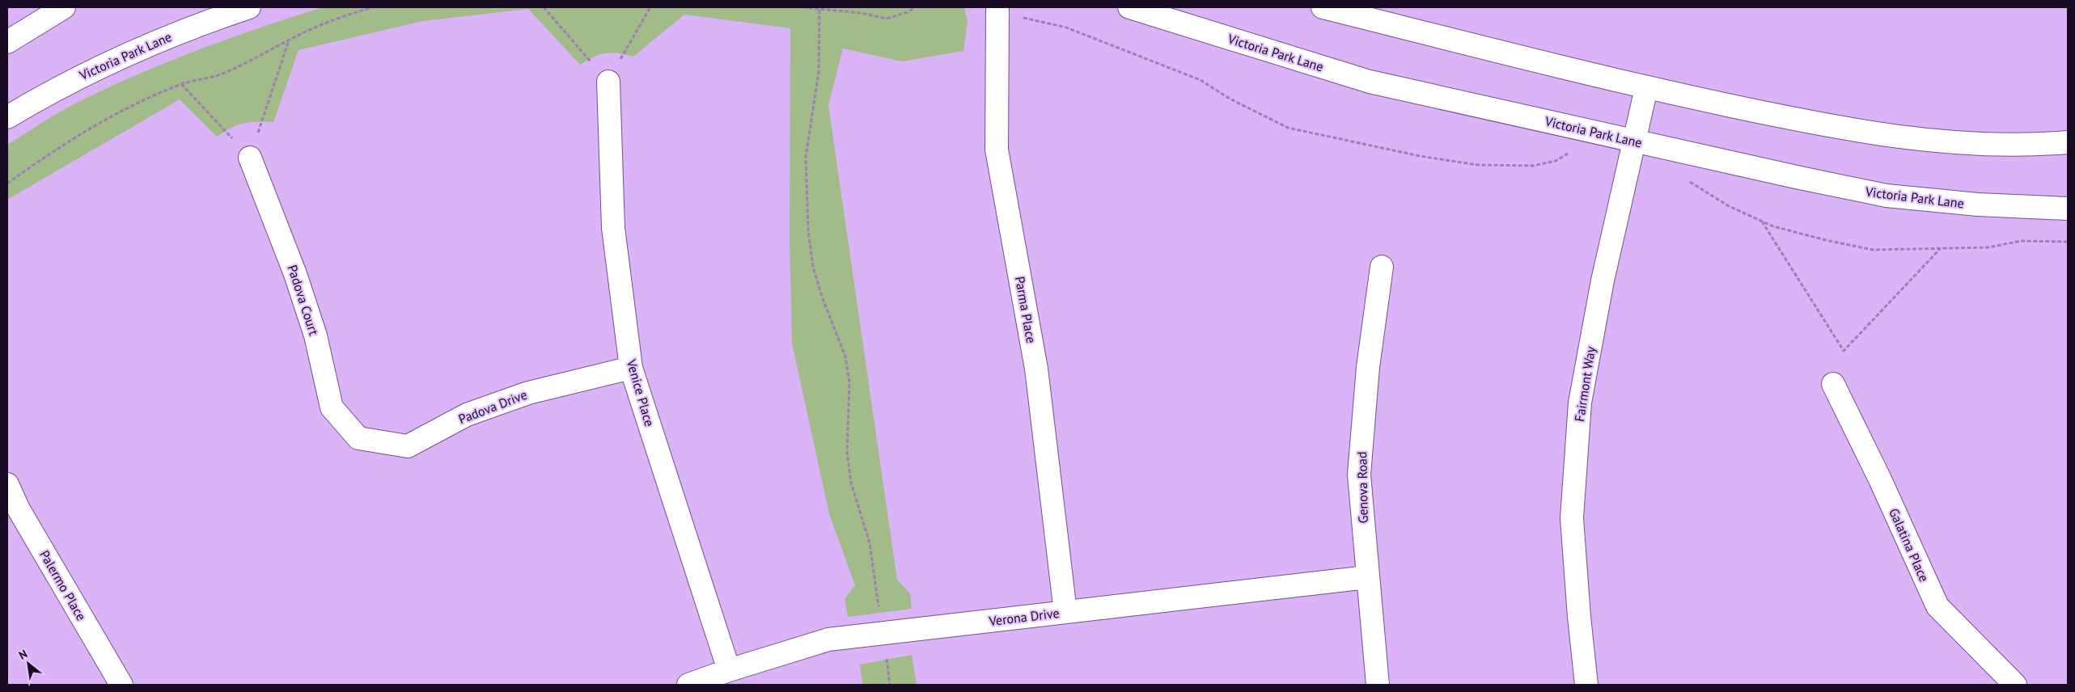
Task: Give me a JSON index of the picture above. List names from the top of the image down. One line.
{"streets":{"street":["Victoria Park Lane","Padova Court","Parma Place","Fairmont Way","Venice Place","Padova Drive","Genova Road","Galatina Place","Palermo Place","Verona Drive"]},"crossings":[["Victoria Park Lane","Fairmont Way"],["Padova Court","Padova Drive"],["Parma Place","Verona Drive"],["Venice Place","Padova Drive"],["Venice Place","Verona Drive"],["Genova Road","Verona Drive"]],"north":"top left"}
